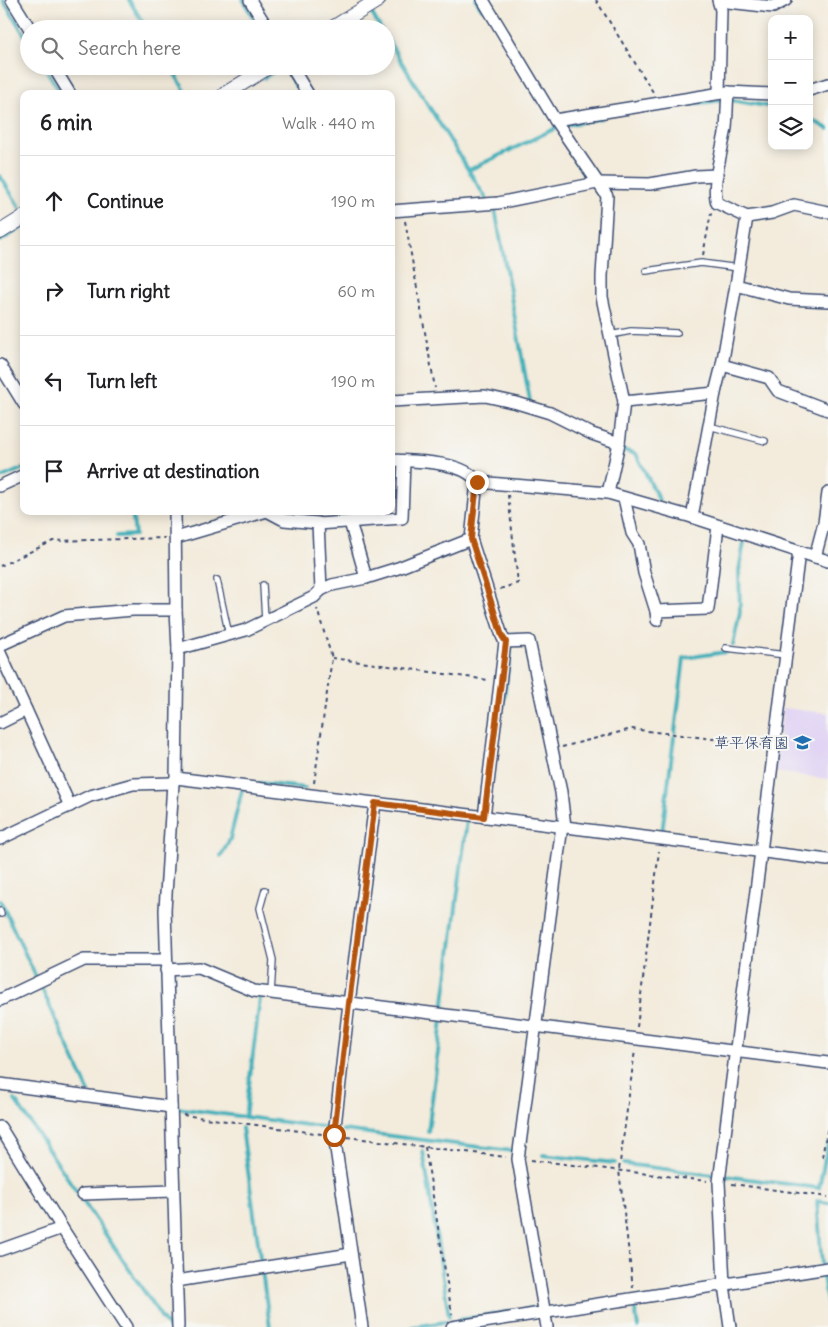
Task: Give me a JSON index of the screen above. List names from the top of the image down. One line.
{"places":{"school or university":["草平保育園"]},"page":{"map_buttons":["+","−"],"search":"Search here","heading":["6 min","Walk · 440 m"],"list":[["Continue","190 m"],["Turn right","60 m"],["Turn left","190 m"],"Arrive at destination"]}}
